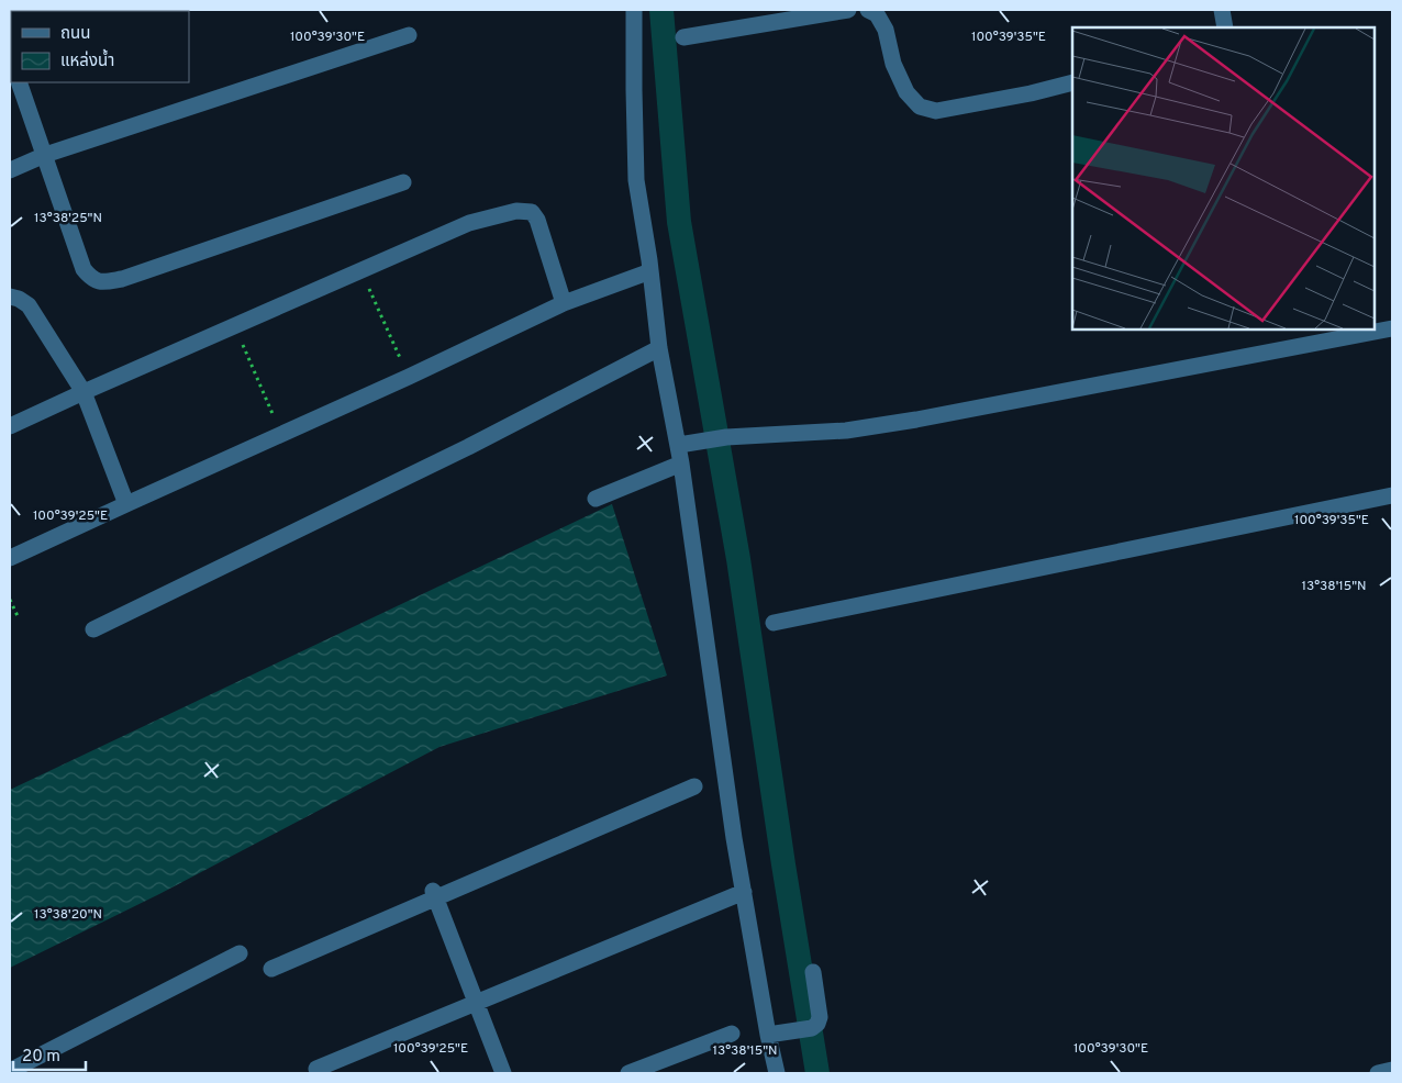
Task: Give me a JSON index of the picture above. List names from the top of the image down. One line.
{"legend":["ถนน","แหล่งน้ำ"],"scale_bar":"20 m","coordinates":["100°39'30\"E","100°39'35\"E","13°38'25\"N","100°39'25\"E","13°38'15\"N","13°38'20\"N"]}
